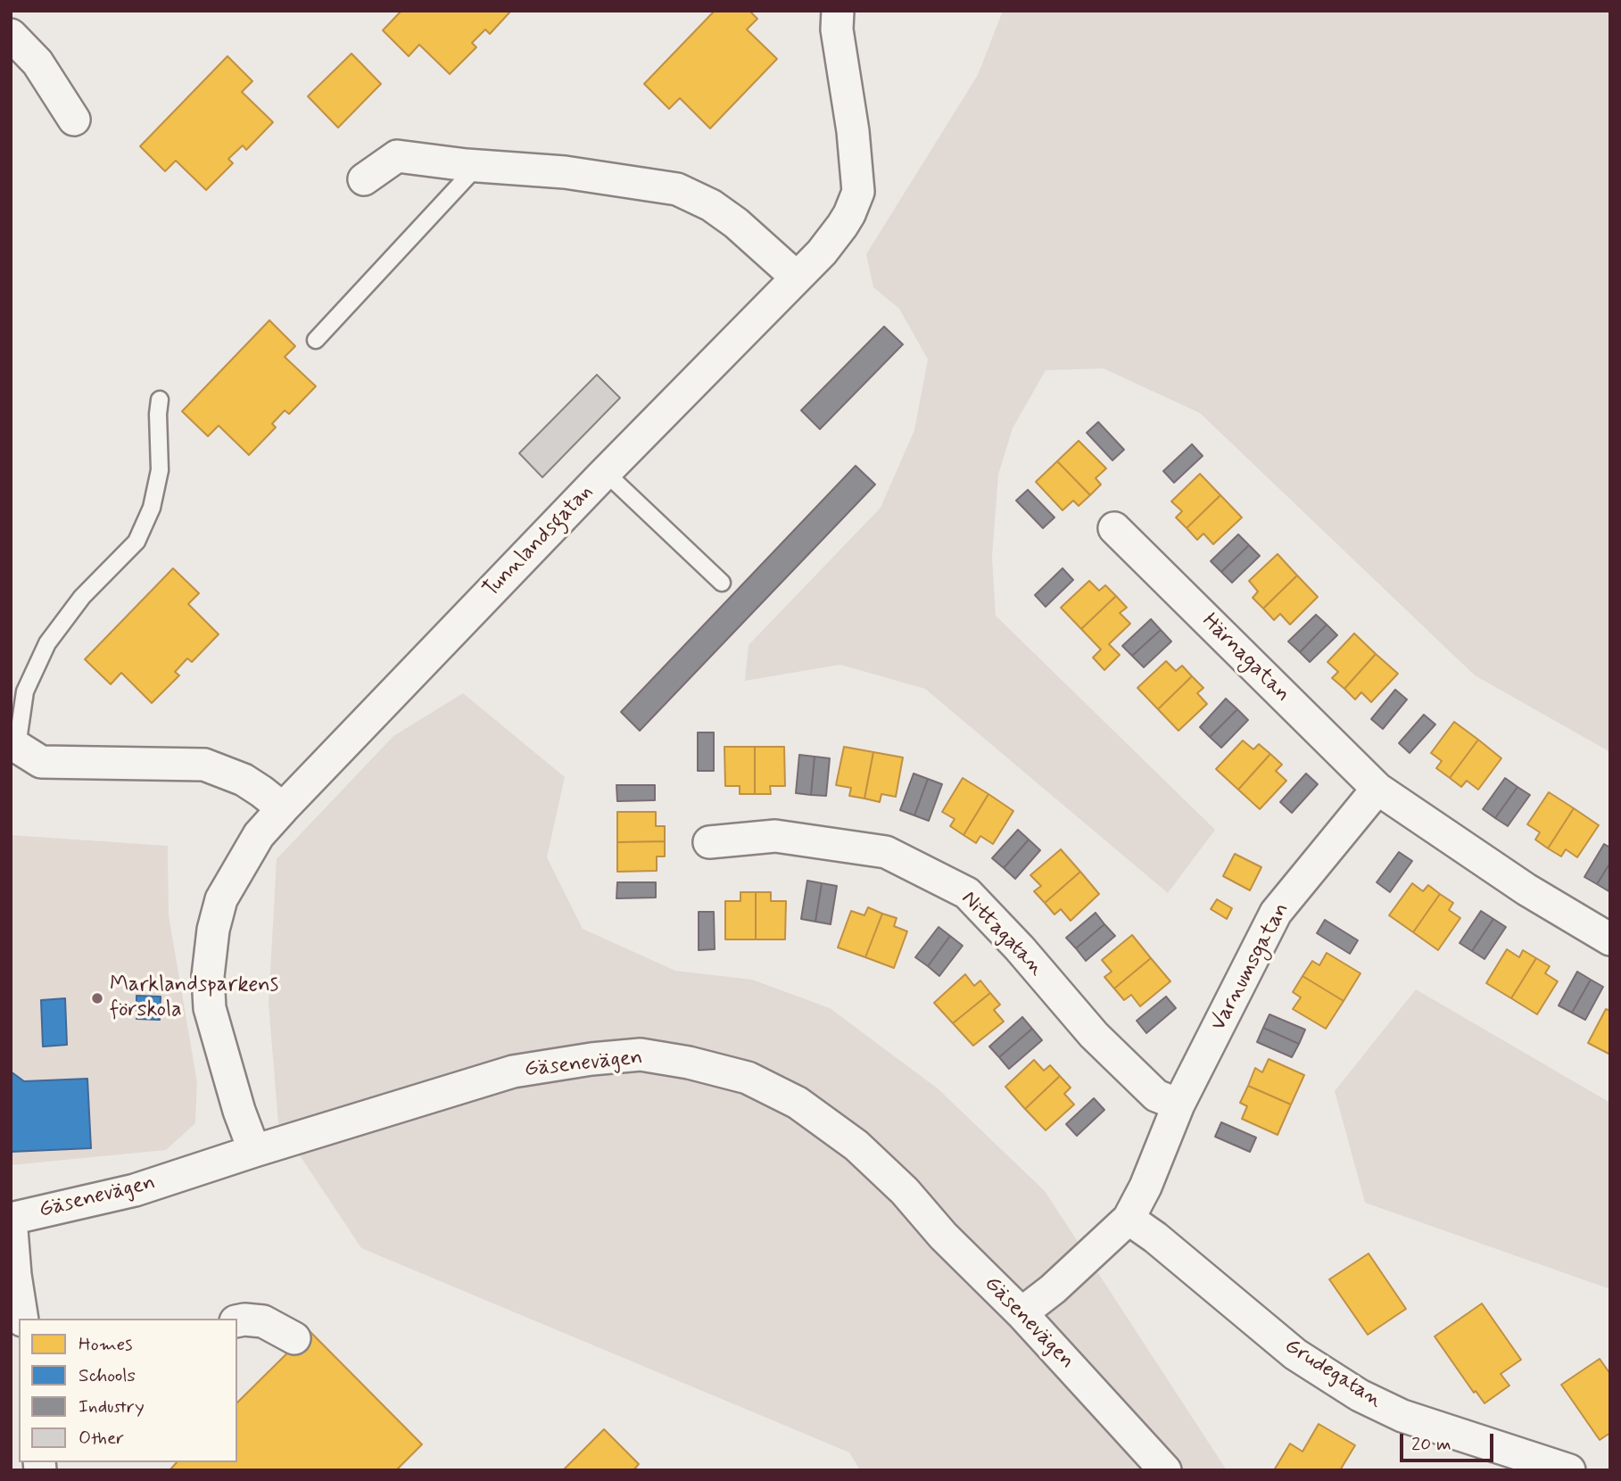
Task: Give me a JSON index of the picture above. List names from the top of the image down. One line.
{"streets":{"street":["Tunnlandsgatan","Härnagatan","Nittagatan","Varnumsgatan","Gäsenevägen","Grudegatan"]},"crossings":[["Tunnlandsgatan","Gäsenevägen"],["Härnagatan","Varnumsgatan"],["Nittagatan","Varnumsgatan"],["Varnumsgatan","Gäsenevägen"],["Varnumsgatan","Grudegatan"]],"places":["Marklandsparkens förskola"],"legend":["Homes","Schools","Industry","Other"],"scale_bar":"20 m"}
